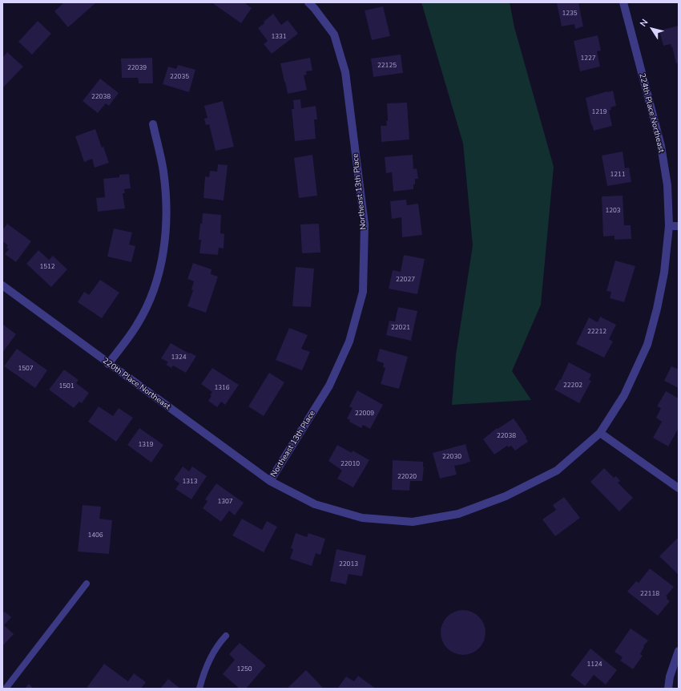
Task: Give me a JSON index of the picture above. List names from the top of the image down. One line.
{"streets":{"street":["224th Place Northeast","Northeast 13th Place","220th Place Northeast"]},"crossings":[["224th Place Northeast","220th Place Northeast"],["Northeast 13th Place","220th Place Northeast"]],"house_numbers":["1235","1331","1227","22125","22039","22035","22038","1219","1211","1203","1512","22027","22021","22212","1324","1507","22202","1501","1316","22009","22038","1319","22030","22010","22020","1313","1307","1406","22013","22118","1124","1250"],"north":"top left"}
